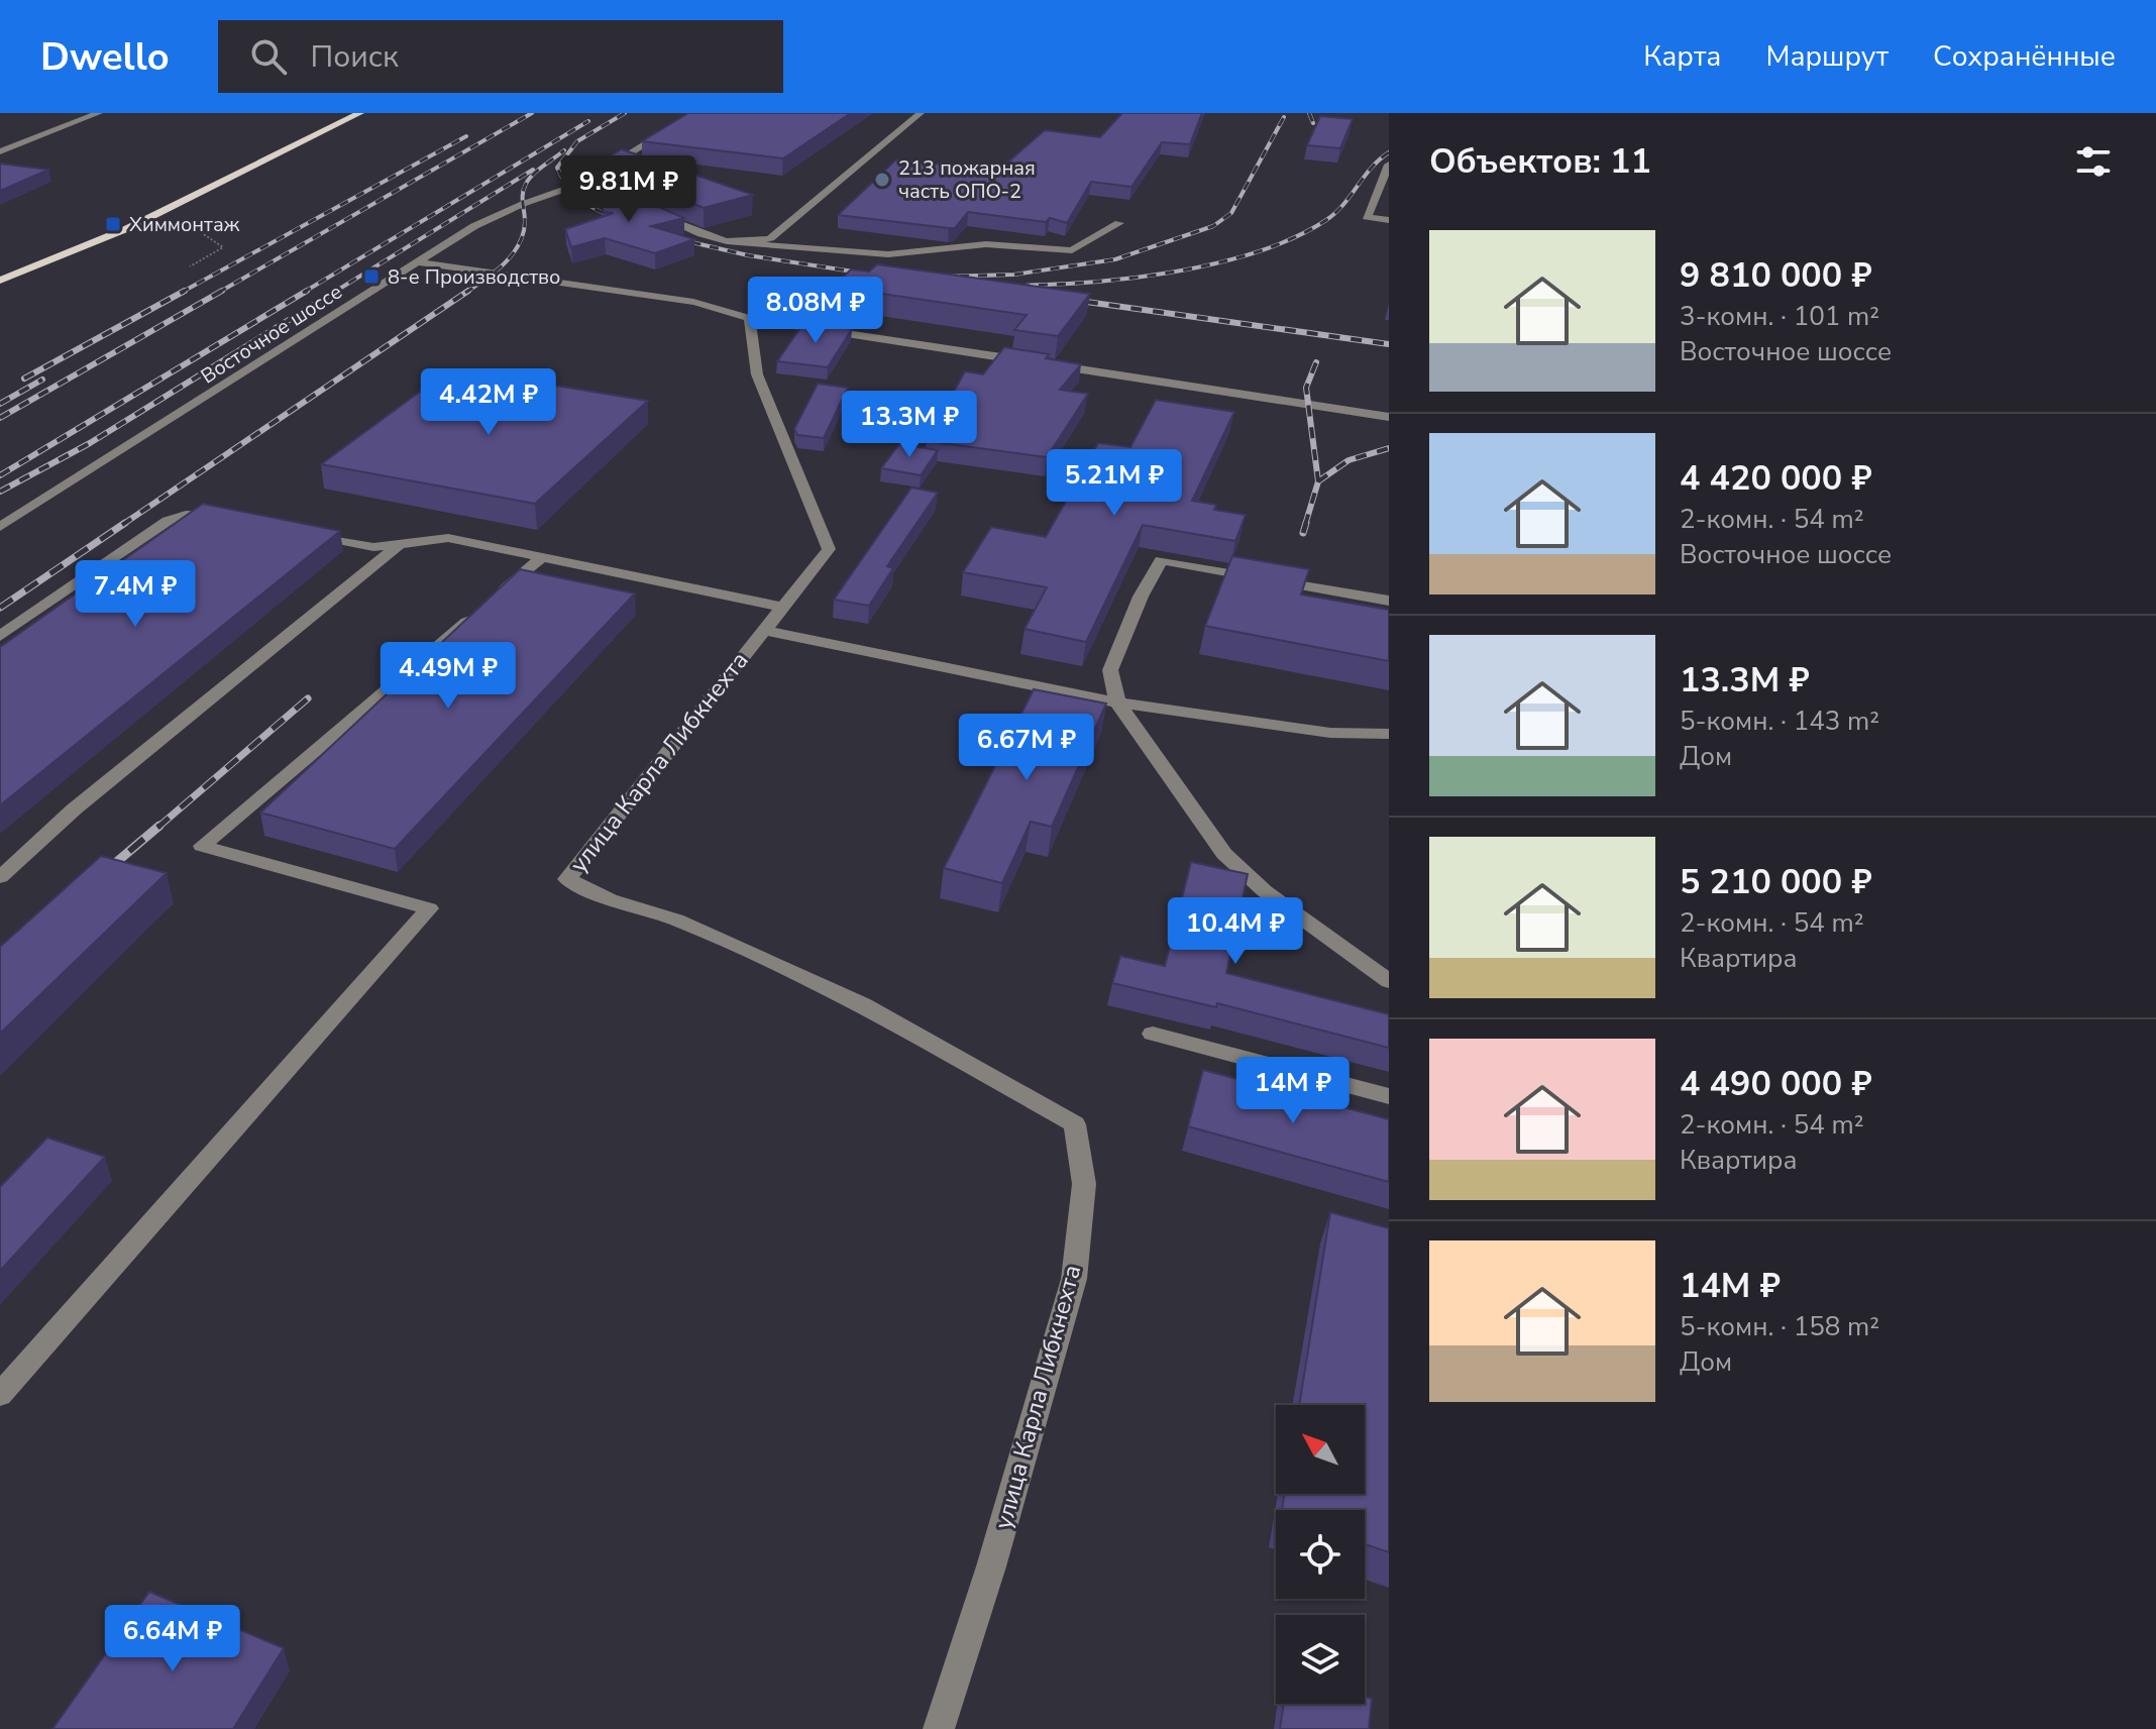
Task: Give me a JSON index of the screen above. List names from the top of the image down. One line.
{"streets":{"street":["Восточное шоссе","улица Карла Либкнехта"]},"places":{"other":["213 пожарная часть ОПО-2"],"transit":["Химмонтаж","8-е Производство"]},"north":"top left","page":{"header":"Dwello","search":"Поиск","nav":["Карта","Маршрут","Сохранённые"],"heading":"Объектов: 11","price":["9.81M ₽","8.08M ₽","4.42M ₽","13.3M ₽","5.21M ₽","7.4M ₽","4.49M ₽","6.67M ₽","10.4M ₽","14M ₽","6.64M ₽"],"list":[{"name":"9 810 000 ₽","note":"3-комн. · 101 m² · Восточное шоссе"},{"name":"4 420 000 ₽","note":"2-комн. · 54 m² · Восточное шоссе"},{"name":"13.3M ₽","note":"5-комн. · 143 m² · Дом"},{"name":"5 210 000 ₽","note":"2-комн. · 54 m² · Квартира"},{"name":"4 490 000 ₽","note":"2-комн. · 54 m² · Квартира"},{"name":"14M ₽","note":"5-комн. · 158 m² · Дом"}]}}
